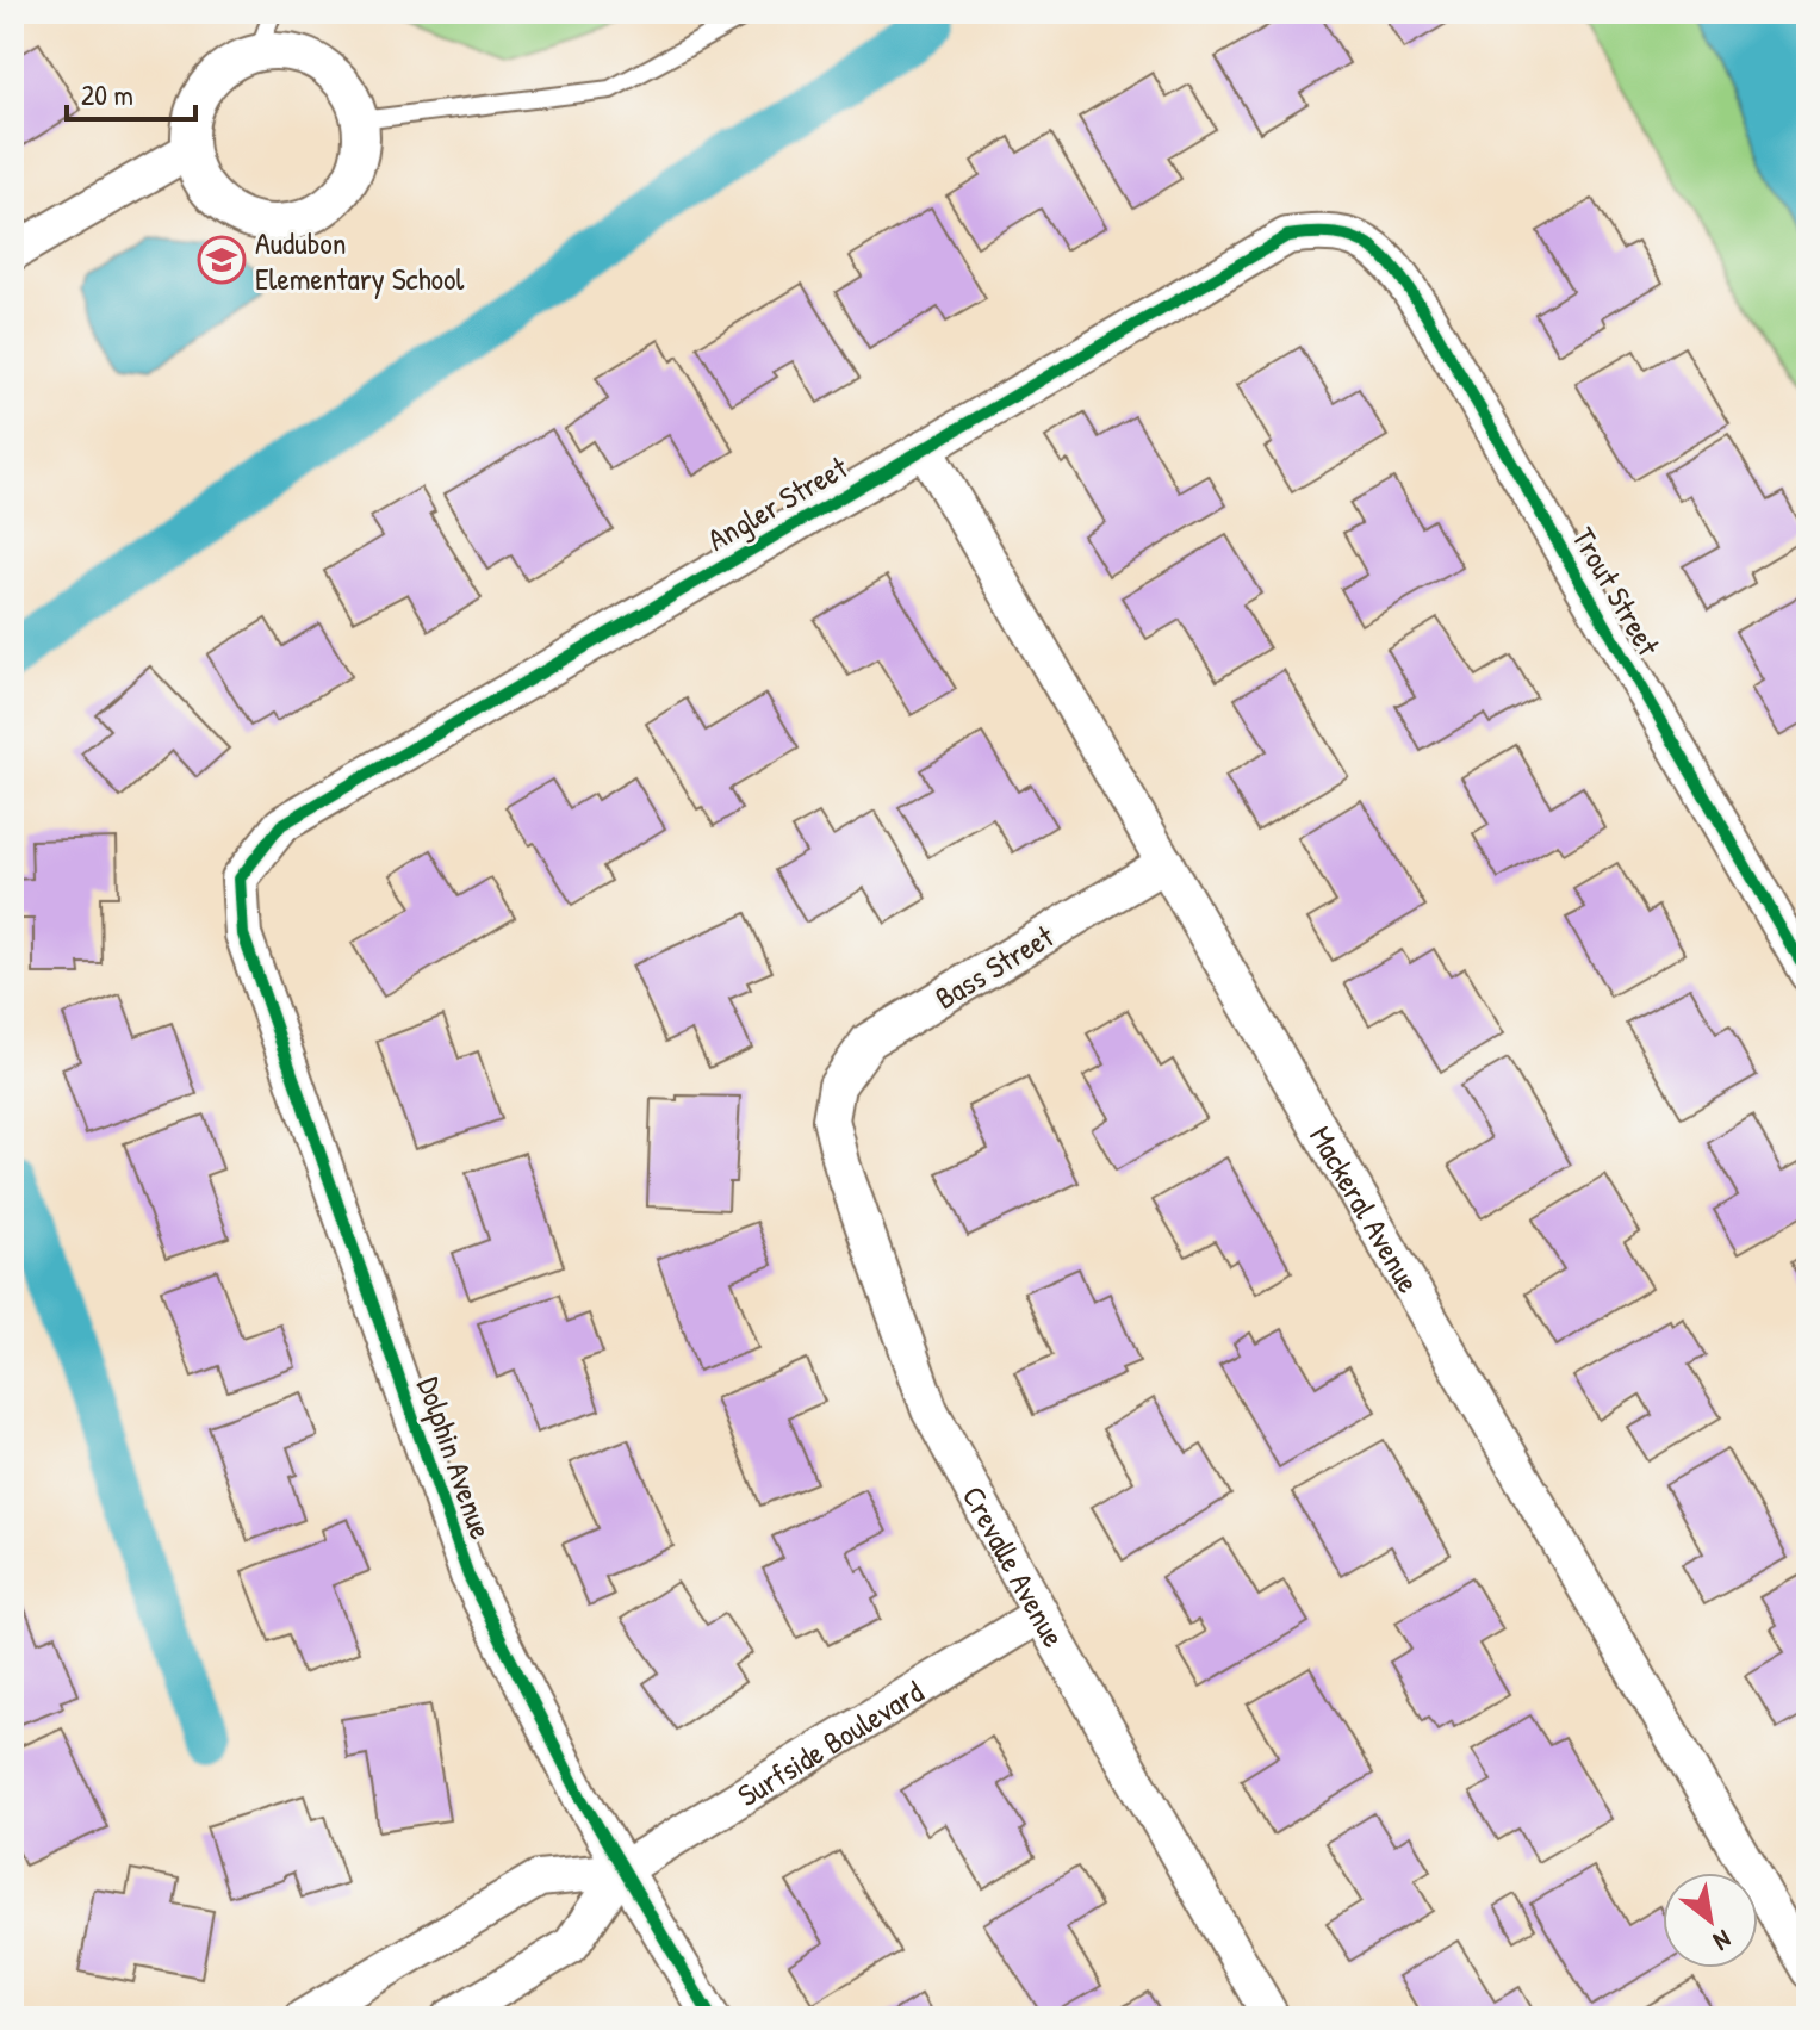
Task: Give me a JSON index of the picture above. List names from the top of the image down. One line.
{"streets":{"street":["Angler Street","Trout Street","Bass Street","Mackeral Avenue","Dolphin Avenue","Crevalle Avenue","Surfside Boulevard"]},"crossings":[["Angler Street","Trout Street"],["Angler Street","Mackeral Avenue"],["Angler Street","Dolphin Avenue"],["Bass Street","Mackeral Avenue"],["Bass Street","Crevalle Avenue"],["Dolphin Avenue","Surfside Boulevard"],["Crevalle Avenue","Surfside Boulevard"]],"places":{"school or university":["Audubon Elementary School"]},"scale_bar":"20 m","north":"bottom right"}
